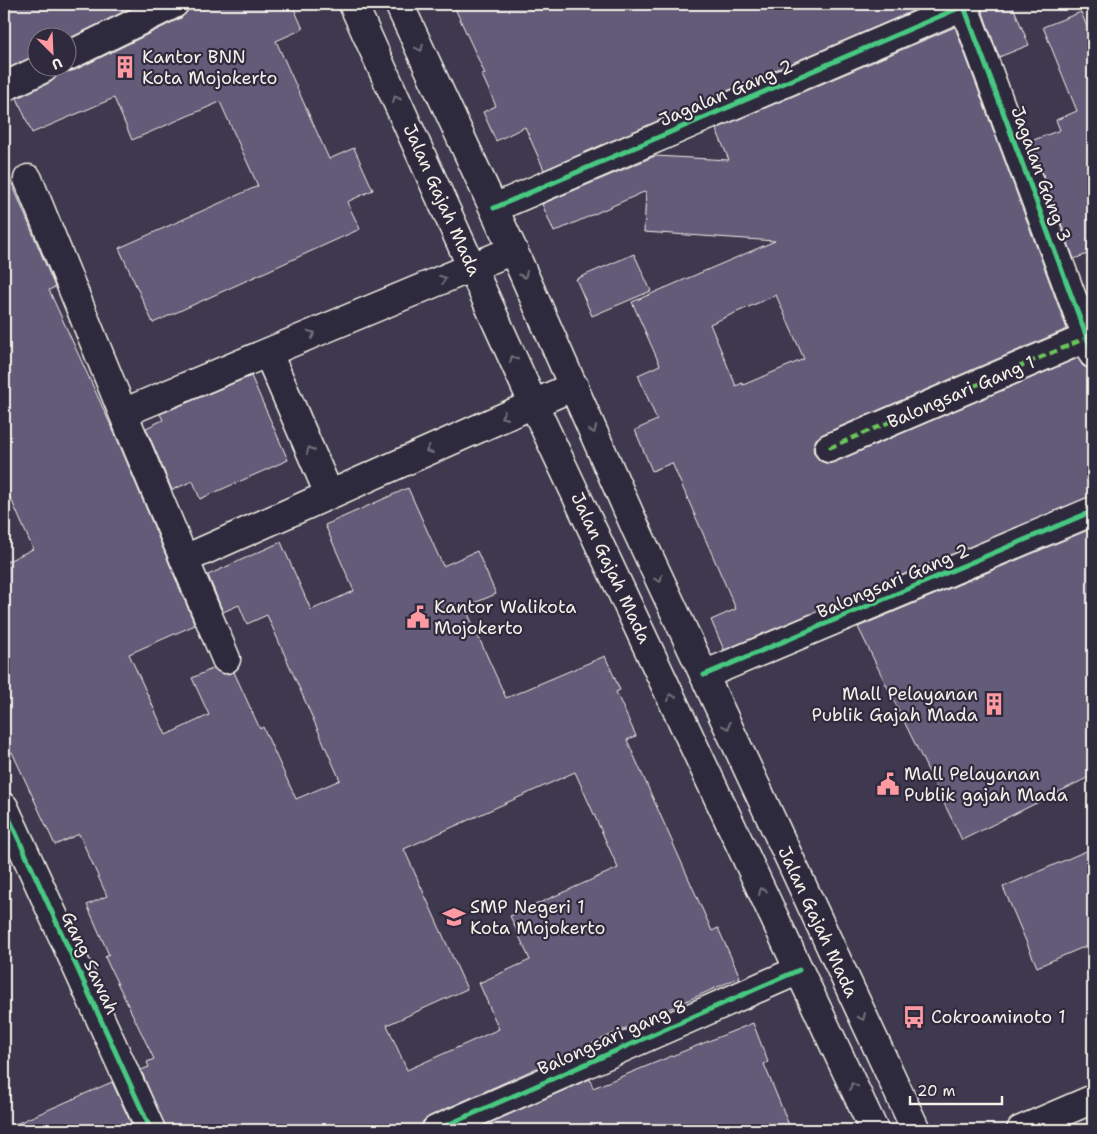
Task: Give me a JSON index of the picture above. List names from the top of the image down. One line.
{"streets":{"main road":["Jagalan Gang 2","Jagalan Gang 3","Jalan Gajah Mada","Balongsari Gang 1","Balongsari Gang 2","Gang Sawah","Balongsari gang 8"]},"crossings":[["Jagalan Gang 2","Jagalan Gang 3"],["Jagalan Gang 2","Jalan Gajah Mada"],["Jagalan Gang 3","Balongsari Gang 1"],["Jalan Gajah Mada","Balongsari Gang 2"],["Jalan Gajah Mada","Balongsari gang 8"]],"places":{"building":["Kantor BNN Kota Mojokerto","Mall Pelayanan Publik Gajah Mada"],"public building":["Kantor Walikota Mojokerto","Mall Pelayanan Publik gajah Mada"],"school or university":["SMP Negeri 1 Kota Mojokerto"],"bus stop":["Cokroaminoto 1"]},"scale_bar":"20 m","north":"bottom right"}
